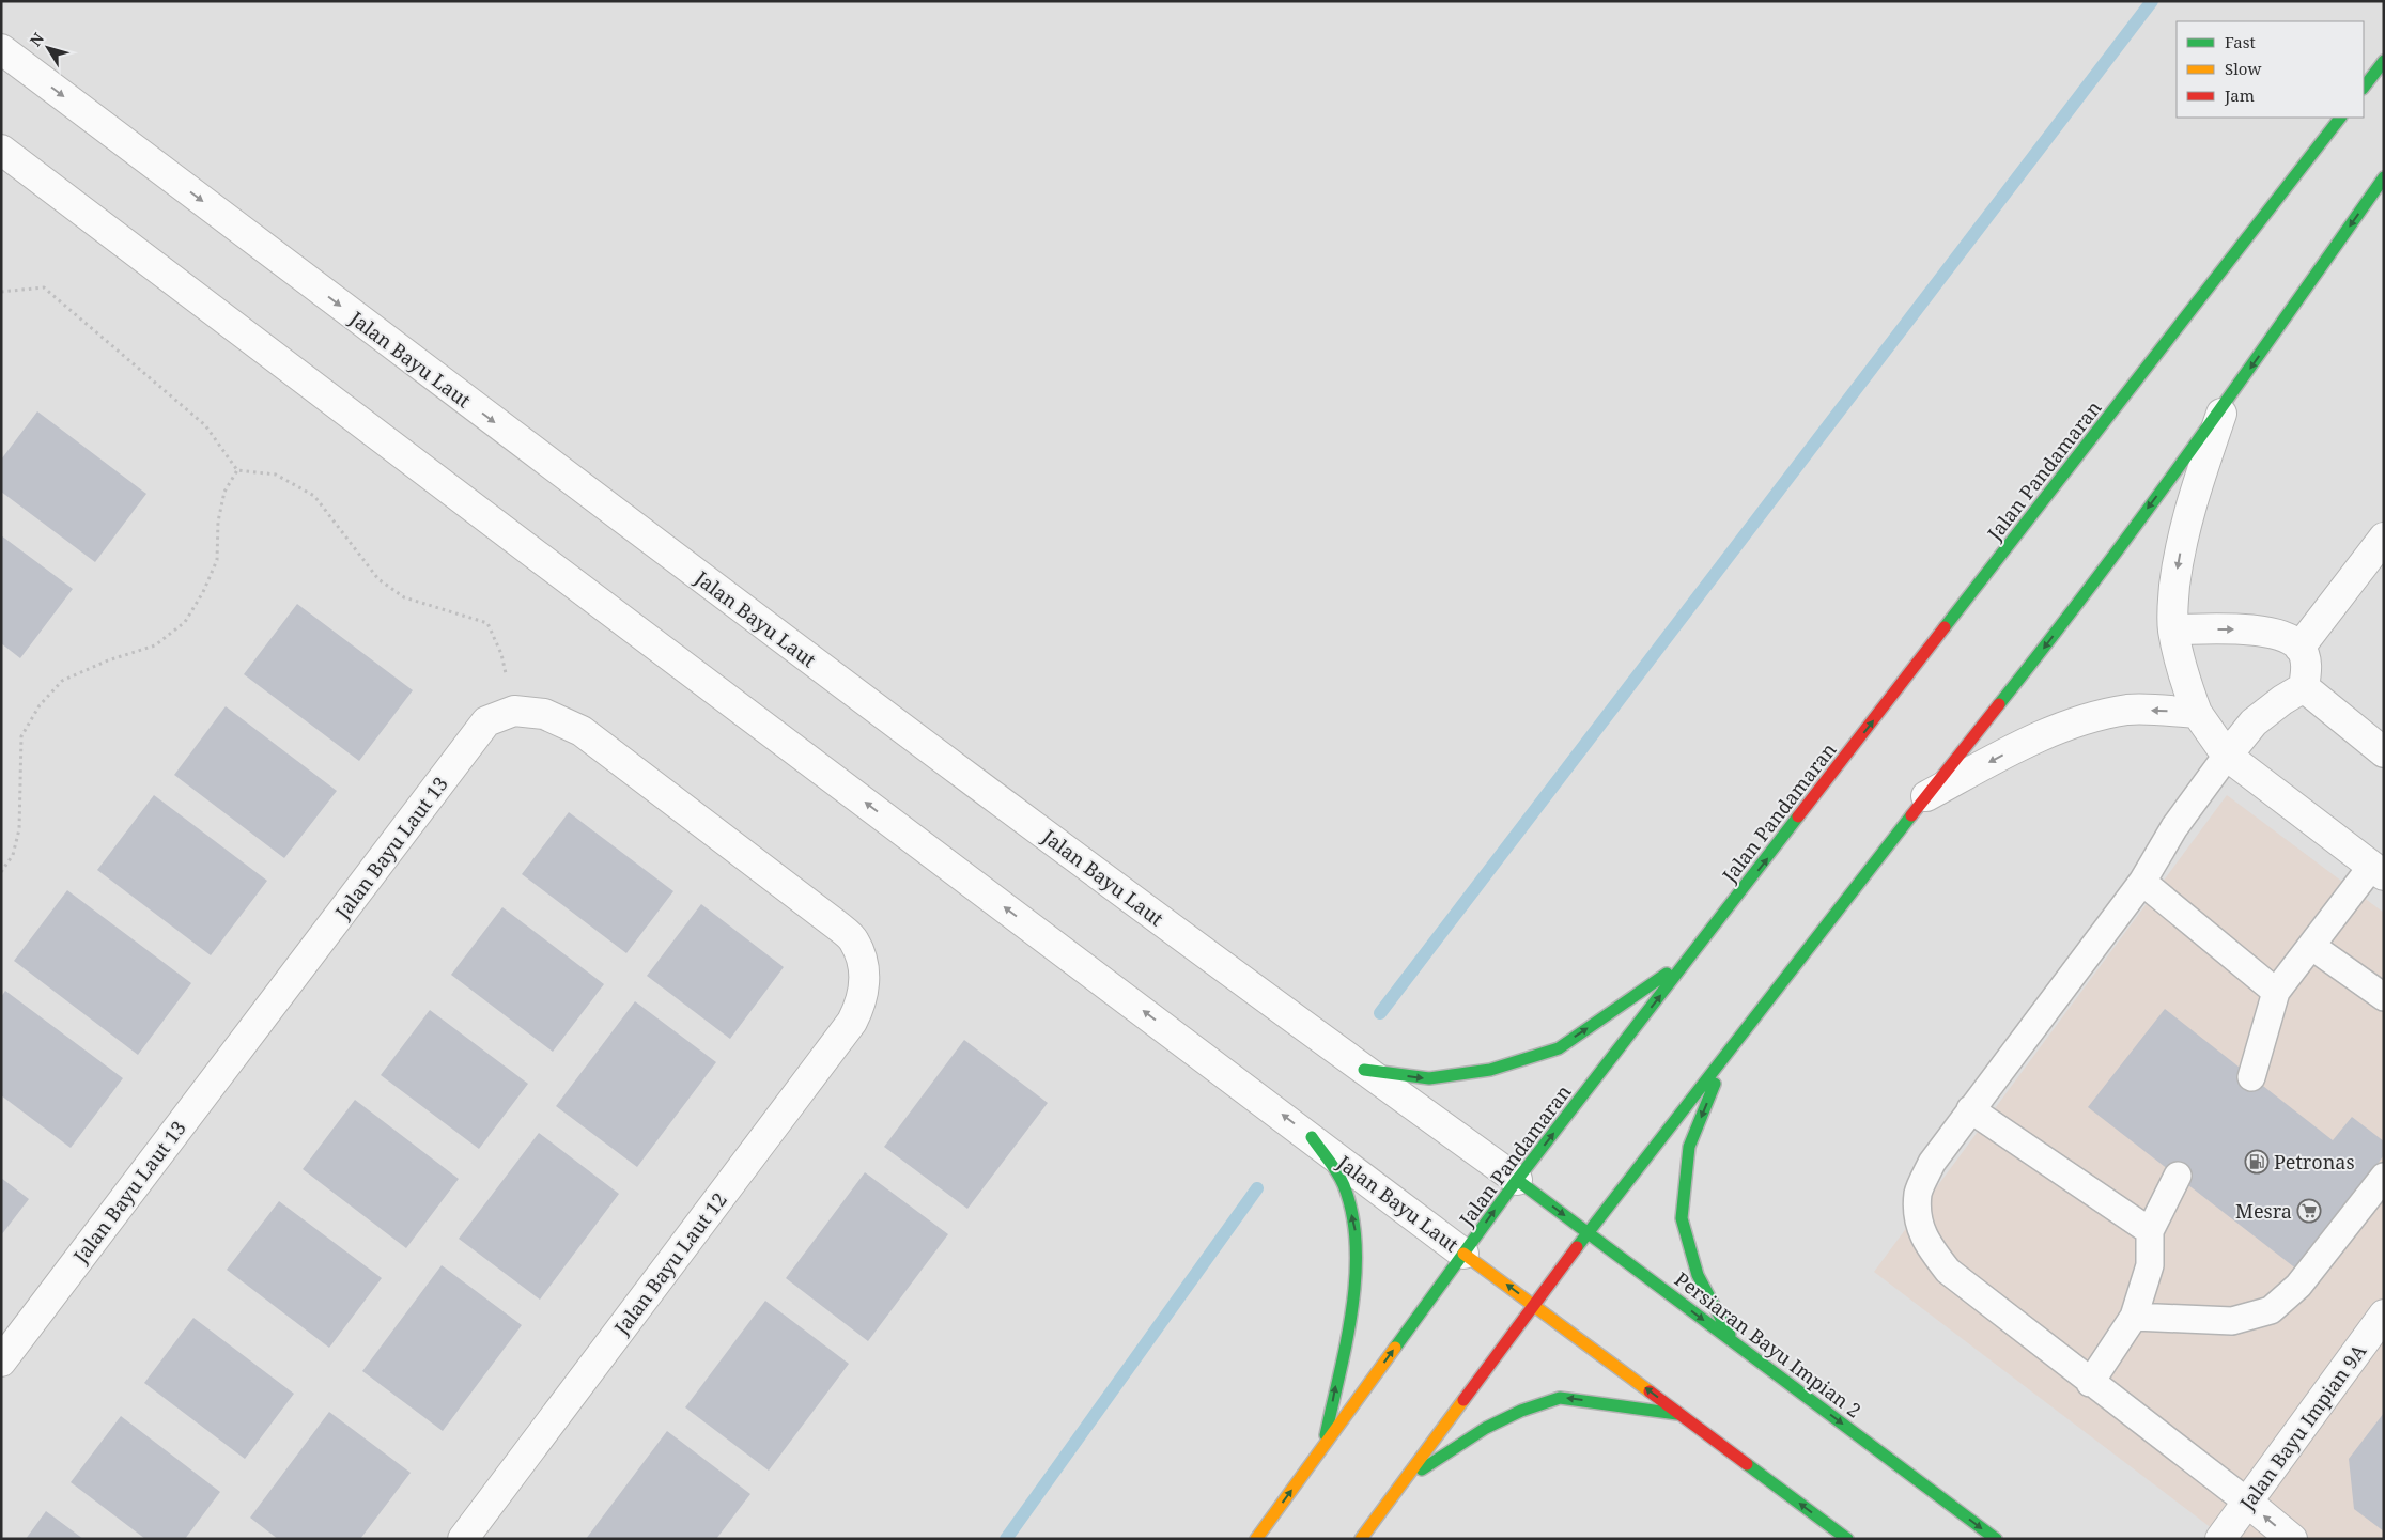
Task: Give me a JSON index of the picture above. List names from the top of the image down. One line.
{"streets":{"main road":["Jalan Pandamaran","Persiaran Bayu Impian 2"],"street":["Jalan Bayu Laut","Jalan Bayu Laut 13","Jalan Bayu Laut 12","Jalan Bayu Impian 9A"]},"crossings":[["Jalan Bayu Laut","Jalan Pandamaran"],["Jalan Bayu Laut","Persiaran Bayu Impian 2"],["Jalan Pandamaran","Persiaran Bayu Impian 2"],["Jalan Bayu Laut 13","Jalan Bayu Laut 12"]],"places":{"fuel station":["Petronas"],"supermarket":["Mesra"]},"legend":["Fast","Slow","Jam"],"north":"top left"}
